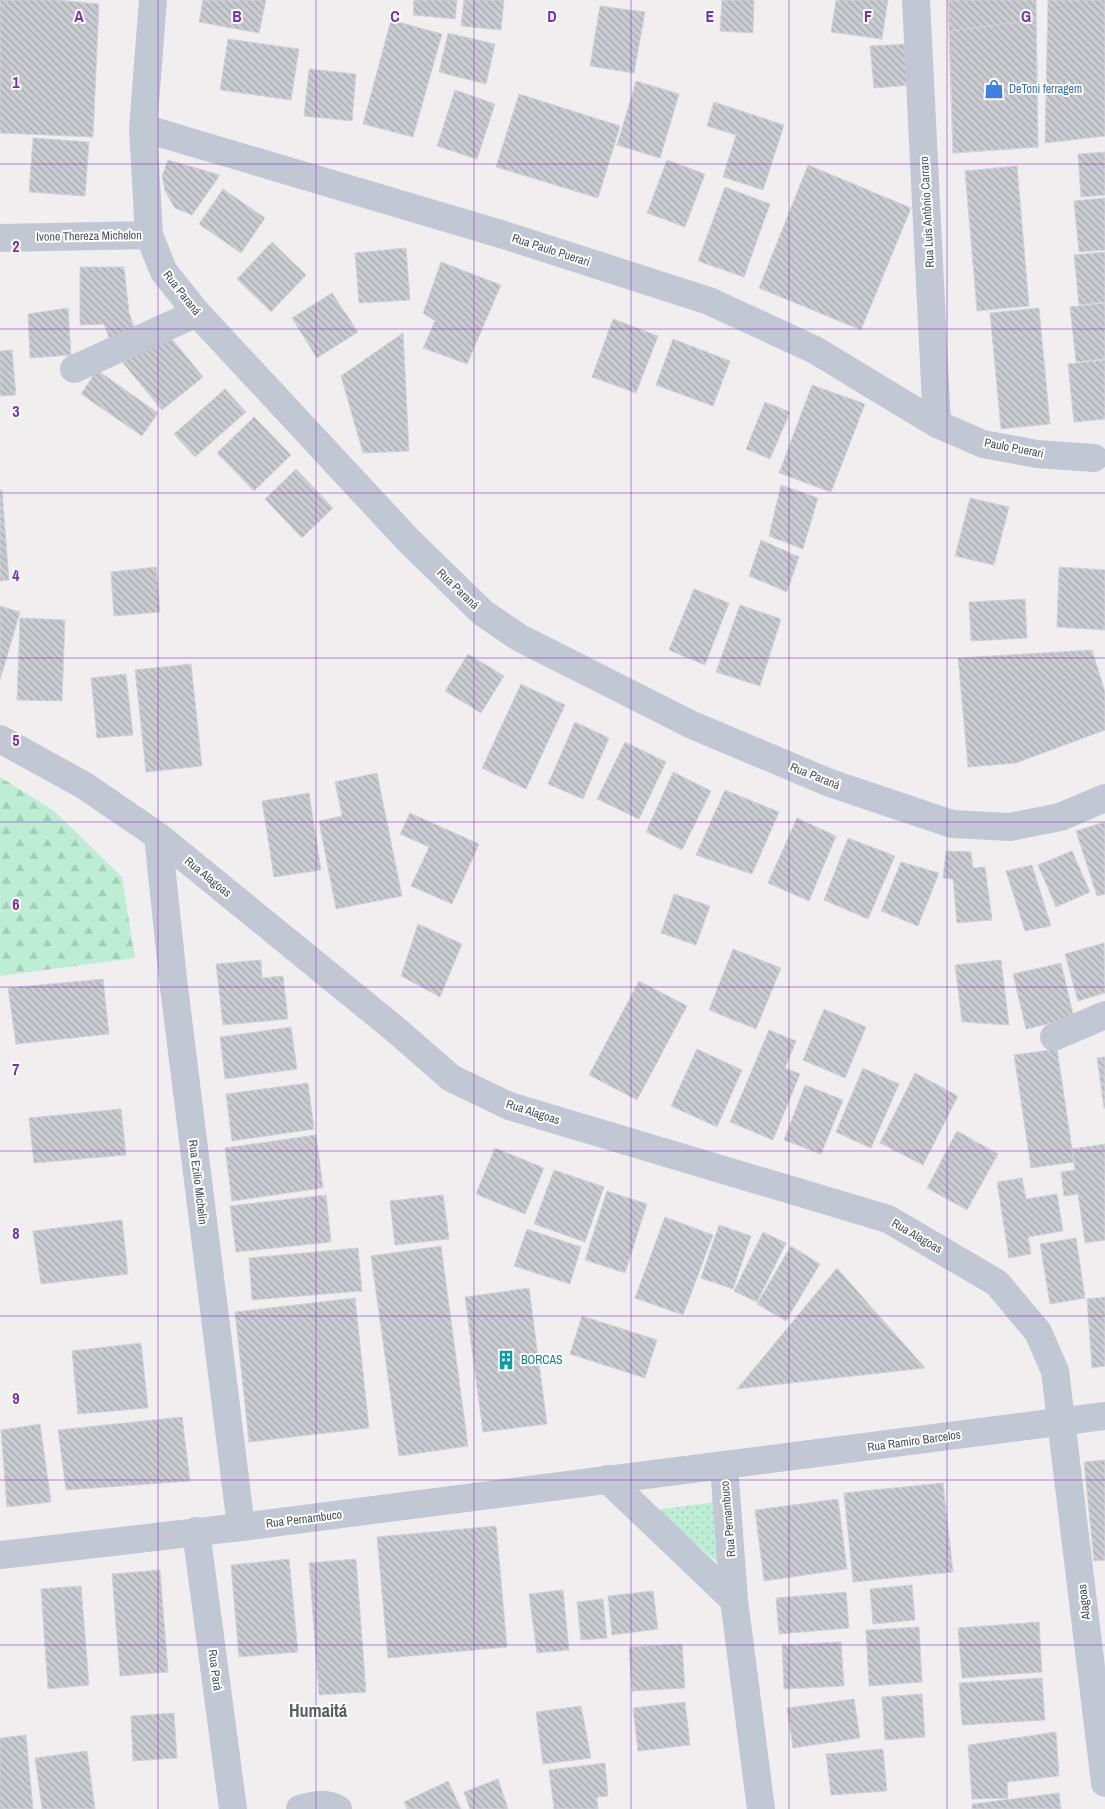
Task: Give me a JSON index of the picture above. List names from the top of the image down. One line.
{"streets":{"street":["Rua Luis Antônio Carraro","Ivone Thereza Michelon","Rua Paulo Puerari","Rua Paraná","Paulo Puerari","Rua Alagoas","Rua Ezilio Michelin","Rua Ramiro Barcelos","Rua Pernambuco","Alagoas","Rua Pará"]},"crossings":[["Rua Luis Antônio Carraro","Rua Paulo Puerari"],["Rua Luis Antônio Carraro","Paulo Puerari"],["Ivone Thereza Michelon","Rua Paraná"],["Rua Paulo Puerari","Rua Paraná"],["Rua Paulo Puerari","Paulo Puerari"],["Rua Alagoas","Rua Ezilio Michelin"],["Rua Alagoas","Rua Ramiro Barcelos"],["Rua Alagoas","Alagoas"],["Rua Ezilio Michelin","Rua Pernambuco"],["Rua Ramiro Barcelos","Rua Pernambuco"],["Rua Ramiro Barcelos","Alagoas"],["Rua Pernambuco","Rua Pará"]],"districts":["Humaitá"],"places":{"shop":["DeToni ferragem"],"building":["BORCAS"]},"grid":{"columns":["A","B","C","D","E","F","G"],"rows":["1","2","3","4","5","6","7","8","9"]}}
